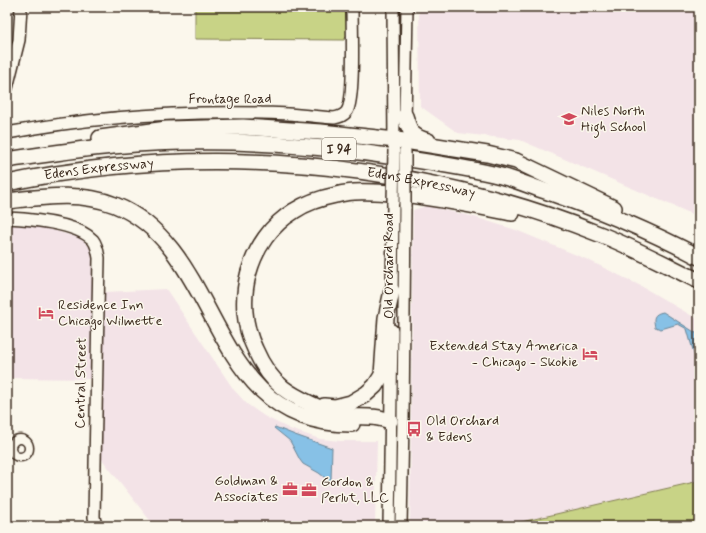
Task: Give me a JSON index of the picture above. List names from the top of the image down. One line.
{"streets":{"highway":["I 94","Edens Expressway"],"main road":["Frontage Road","Old Orchard Road","Central Street"]},"places":{"school or university":["Niles North High School"],"hotel":["Residence Inn Chicago Wilmette","Extended Stay America - Chicago - Skokie"],"bus stop":["Old Orchard & Edens"],"office":["Goldman & Associates","Gordon & Perlut, LLC"]}}
